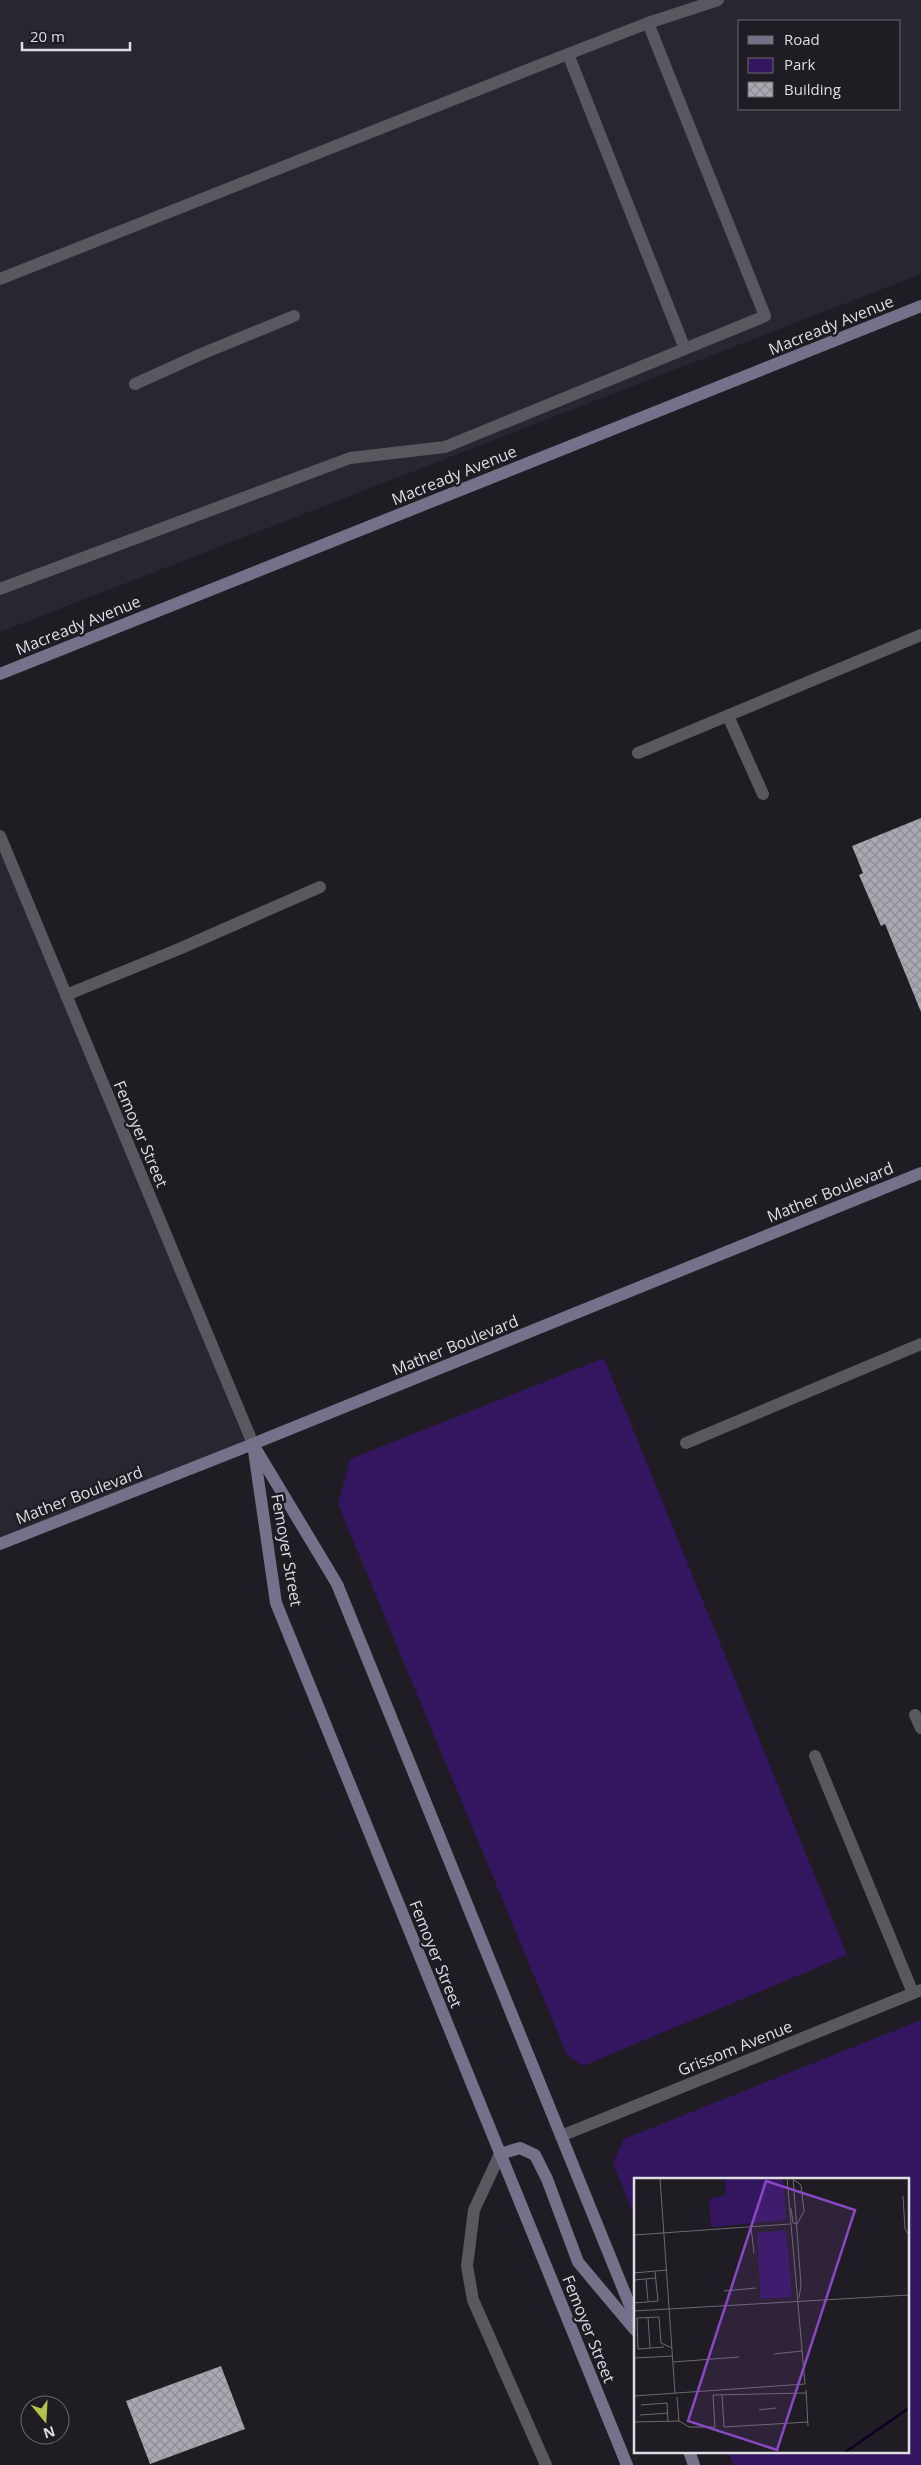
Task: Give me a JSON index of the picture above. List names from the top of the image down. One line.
{"streets":{"street":["Macready Avenue","Femoyer Street","Mather Boulevard","Grissom Avenue"]},"crossings":[["Femoyer Street","Mather Boulevard"],["Femoyer Street","Grissom Avenue"]],"legend":["Road","Park","Building"],"scale_bar":"20 m","north":"bottom"}
